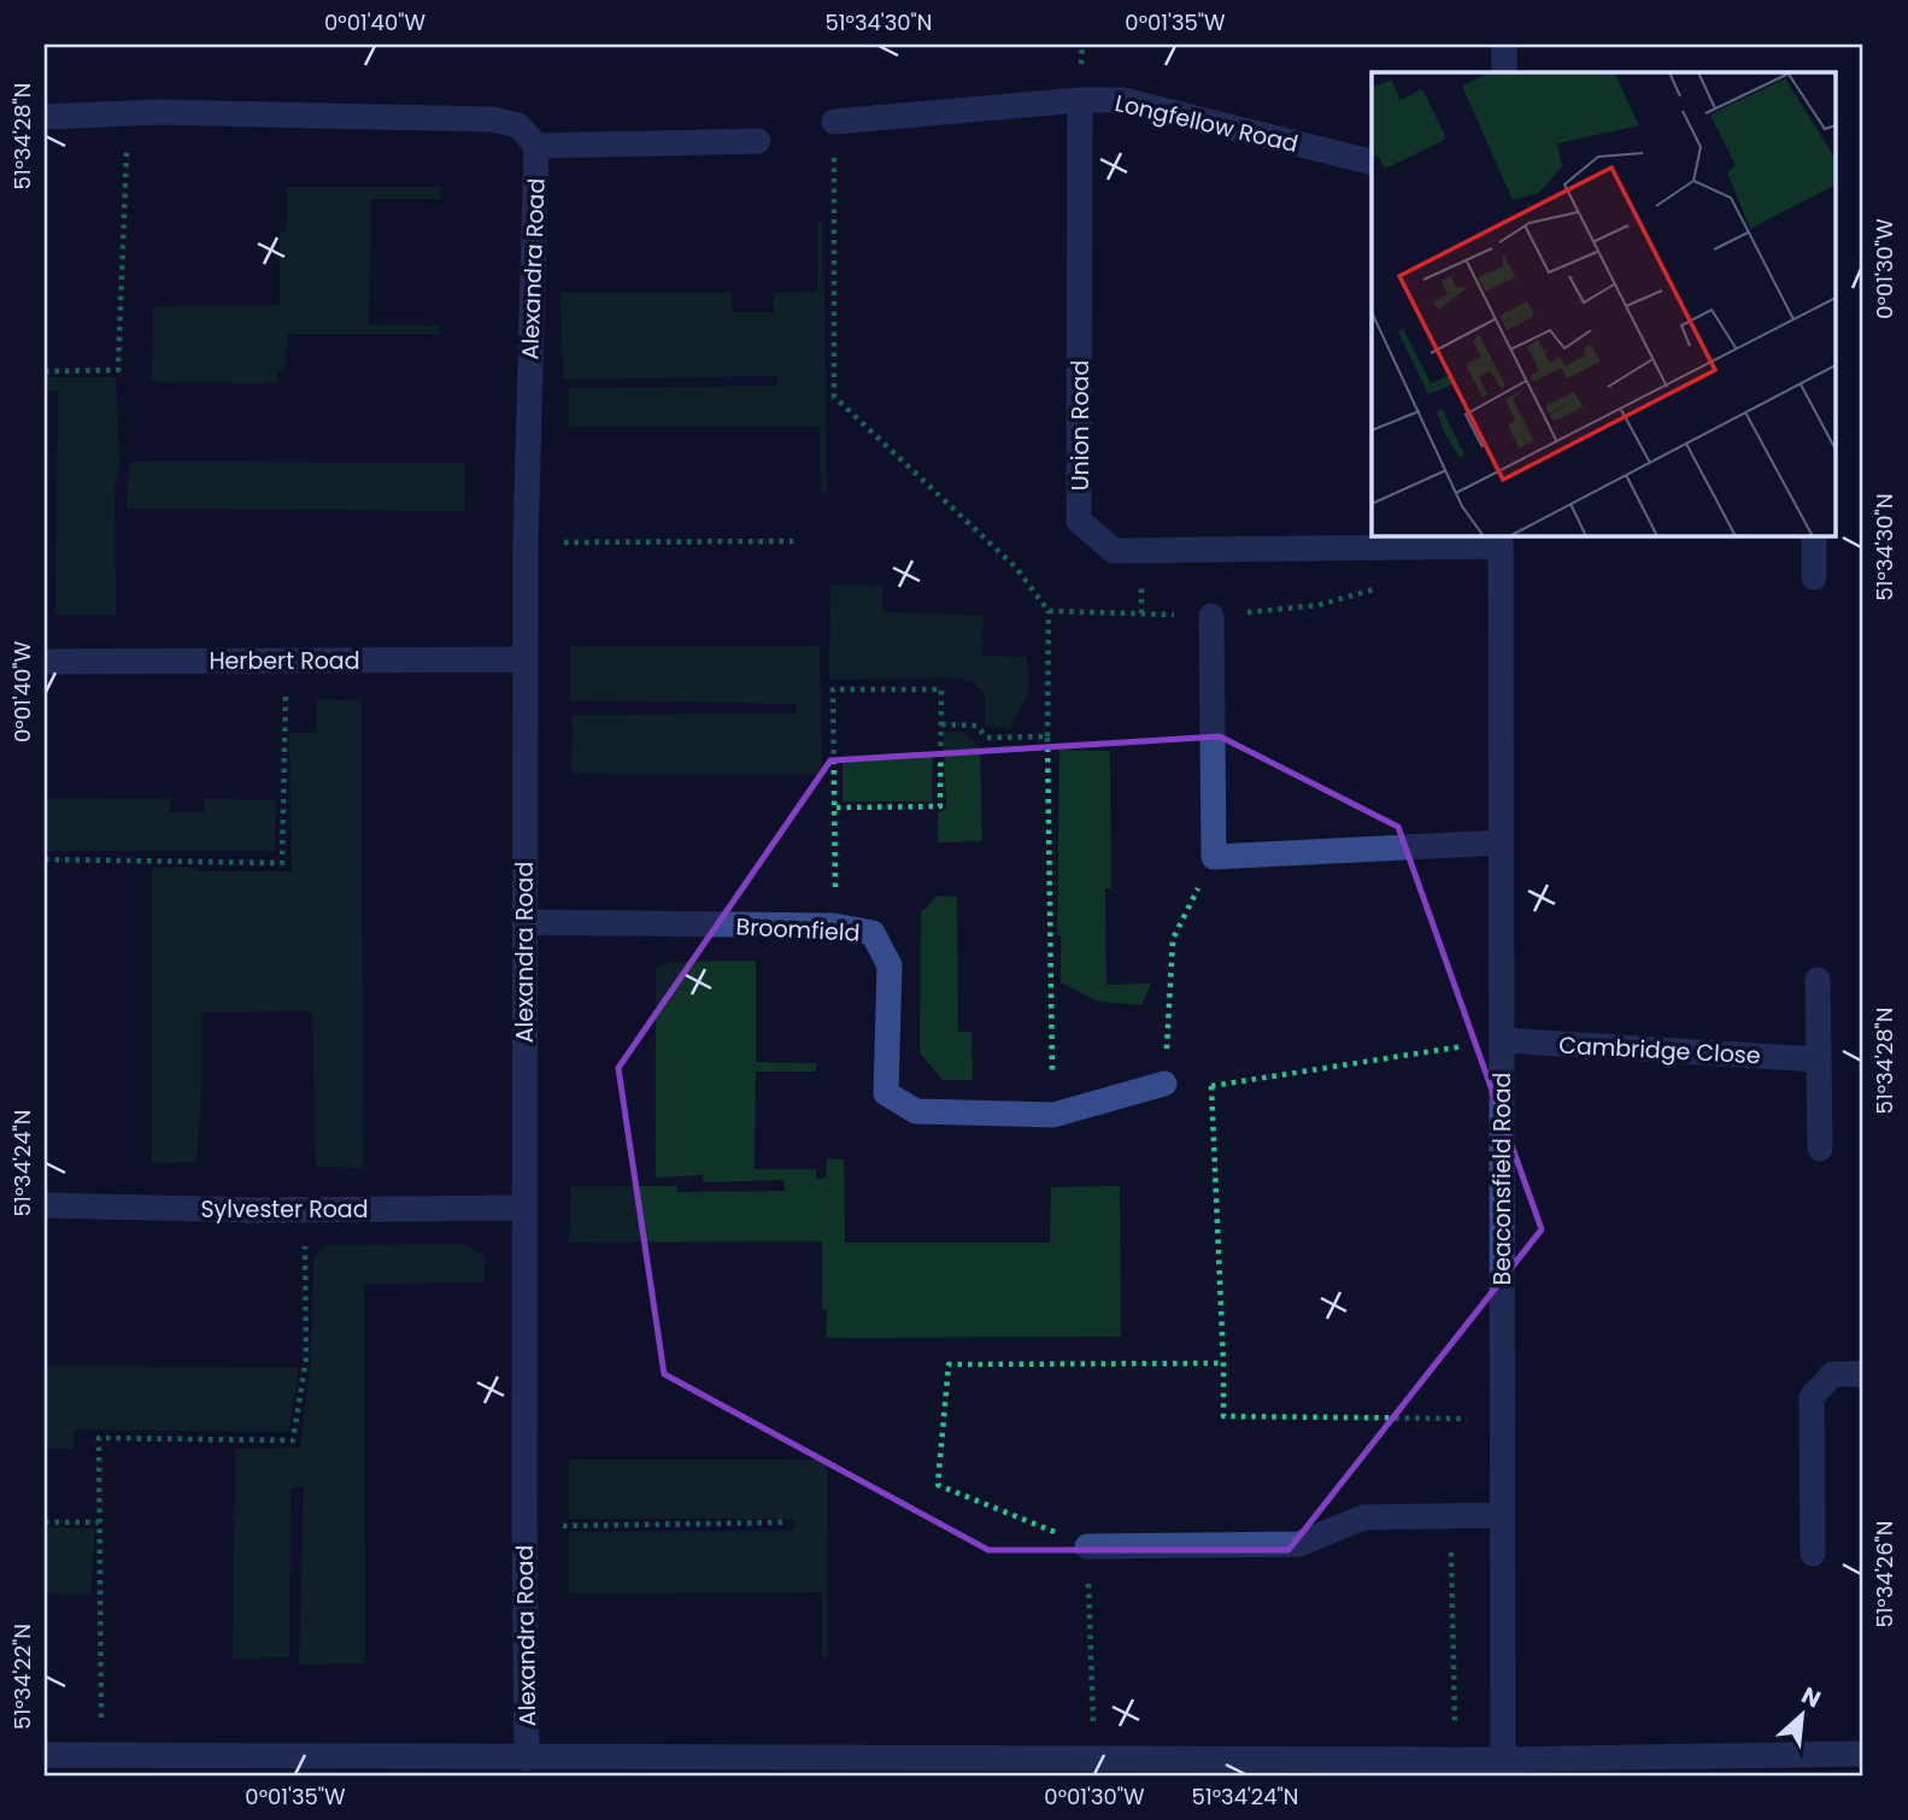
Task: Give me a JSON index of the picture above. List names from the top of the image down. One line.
{"streets":{"street":["Longfellow Road","Alexandra Road","Union Road","Herbert Road","Broomfield","Cambridge Close","Beaconsfield Road","Sylvester Road"]},"crossings":[["Longfellow Road","Union Road"],["Alexandra Road","Herbert Road"],["Alexandra Road","Broomfield"],["Alexandra Road","Sylvester Road"],["Union Road","Beaconsfield Road"],["Cambridge Close","Beaconsfield Road"]],"north":"top right","coordinates":["0°01'40\"W","51°34'30\"N","0°01'35\"W","51°34'28\"N","0°01'30\"W","51°34'24\"N","51°34'26\"N","51°34'22\"N"]}
